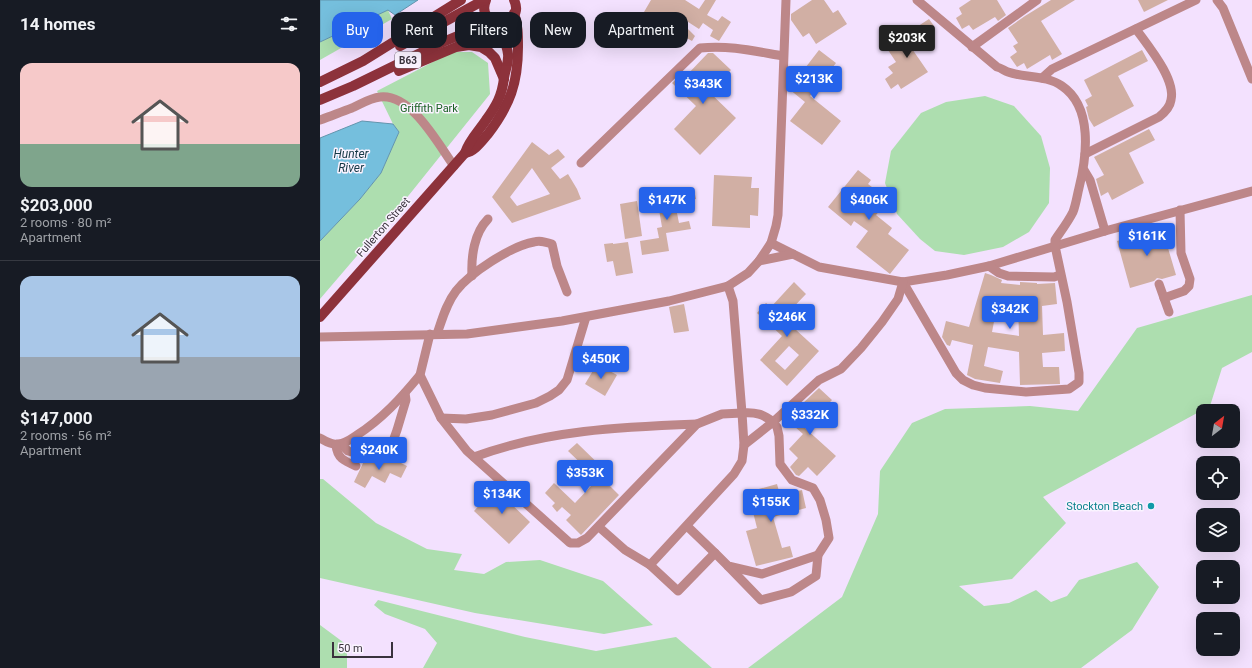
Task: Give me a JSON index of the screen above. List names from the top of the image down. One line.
{"streets":{"main road":["B63","Fullerton Street"]},"water":["Hunter River"],"parks":["Griffith Park"],"places":["Stockton Beach"],"scale_bar":"50 m","north":"top right","page":{"heading":"14 homes","chip":["Buy","Rent","Filters","New","Apartment"],"price":["$203K","$213K","$343K","$147K","$406K","$161K","$342K","$246K","$450K","$332K","$240K","$353K","$134K","$155K"],"list":[{"name":"$203,000","note":"2 rooms · 80 m² · Apartment"},{"name":"$147,000","note":"2 rooms · 56 m² · Apartment"}],"map_buttons":["+","−"],"scale":"50 m"}}
